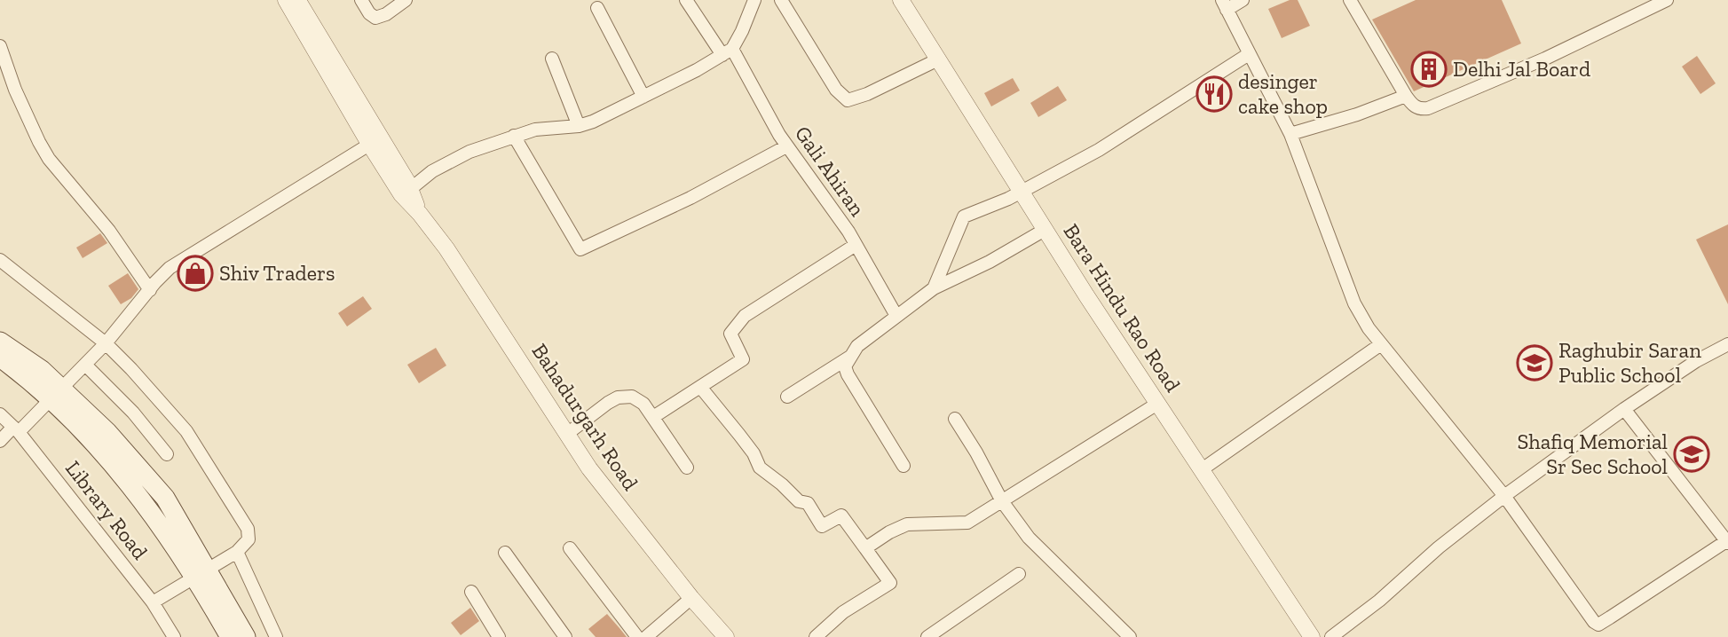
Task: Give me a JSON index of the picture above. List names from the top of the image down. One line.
{"streets":{"street":["Gali Ahiran","Bara Hindu Rao Road","Bahadurgarh Road","Library Road"]},"places":{"building":["Delhi Jal Board"],"restaurant":["desinger cake shop"],"shop":["Shiv Traders"],"school or university":["Raghubir Saran Public School","Shafiq Memorial Sr Sec School"]}}
